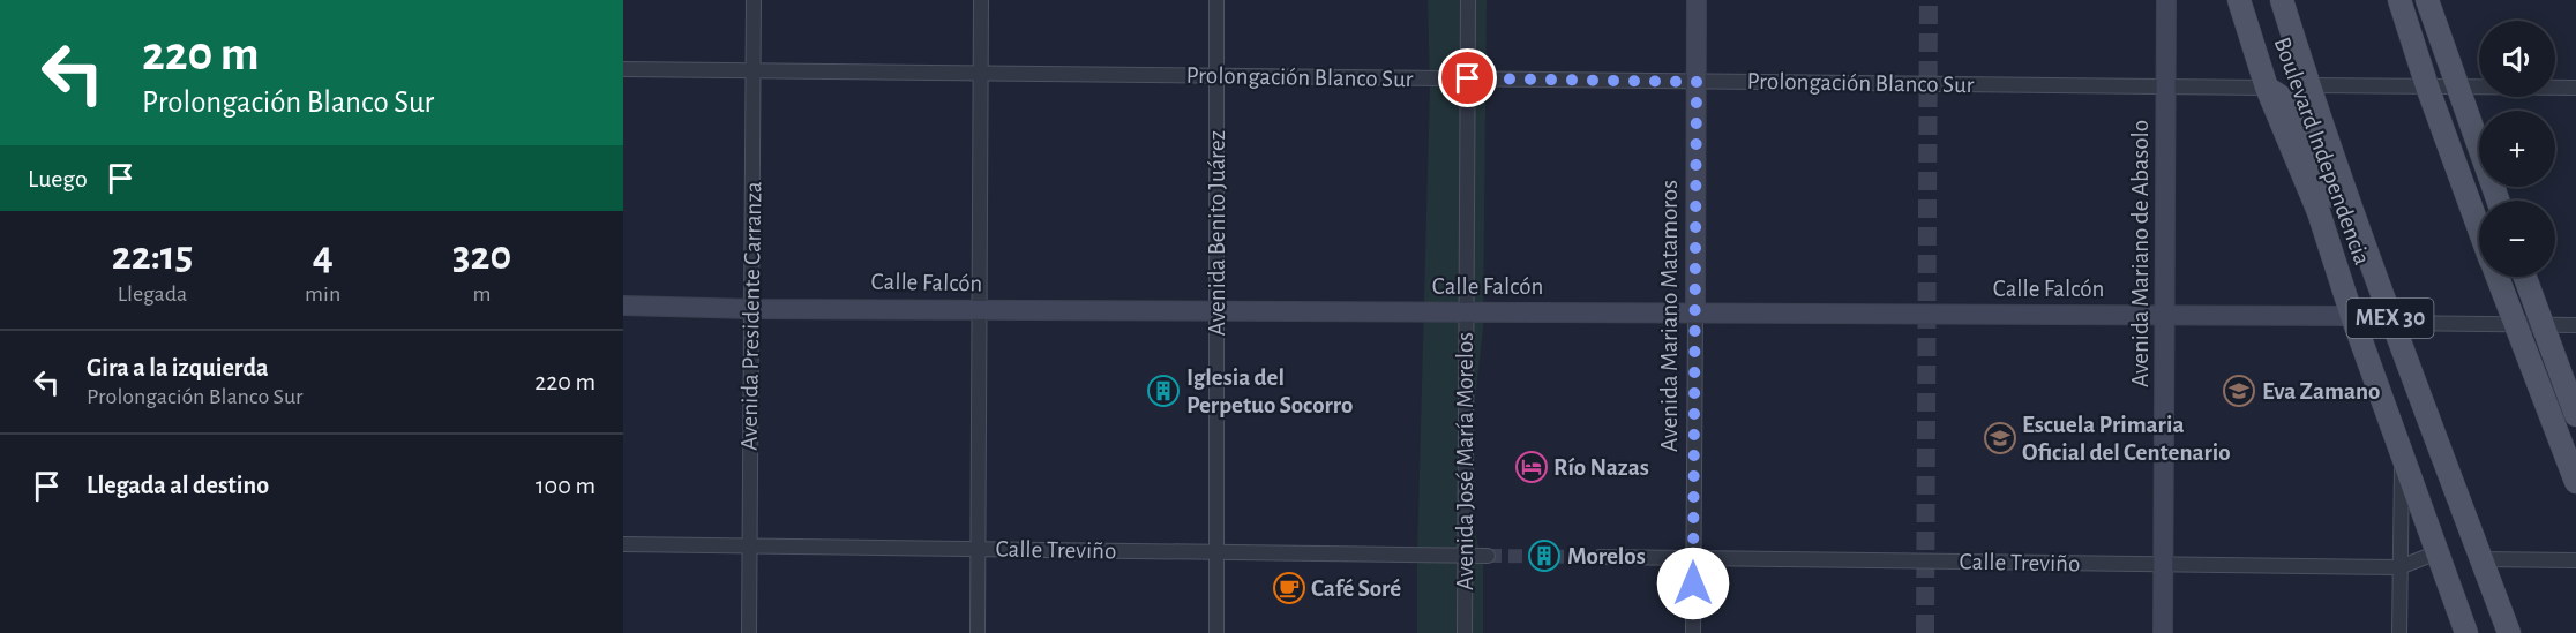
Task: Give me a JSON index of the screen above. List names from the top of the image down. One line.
{"streets":{"main road":["Boulevard Independencia","MEX 30"],"street":["Prolongación Blanco Sur","Avenida Benito Juárez","Avenida Mariano de Abasolo","Calle Falcón","Avenida Presidente Carranza","Avenida Mariano Matamoros","Avenida José María Morelos","Calle Treviño"]},"crossings":[["Prolongación Blanco Sur","Boulevard Independencia"],["Prolongación Blanco Sur","Avenida Benito Juárez"],["Prolongación Blanco Sur","Avenida Mariano de Abasolo"],["Prolongación Blanco Sur","Avenida Presidente Carranza"],["Prolongación Blanco Sur","Avenida Mariano Matamoros"],["Prolongación Blanco Sur","Avenida José María Morelos"],["Boulevard Independencia","Calle Falcón"],["Boulevard Independencia","Calle Treviño"],["Avenida Benito Juárez","Calle Falcón"],["Avenida Benito Juárez","Calle Treviño"],["Avenida Mariano de Abasolo","Calle Falcón"],["Avenida Mariano de Abasolo","Calle Treviño"],["Calle Falcón","Avenida Presidente Carranza"],["Calle Falcón","Avenida Mariano Matamoros"],["Calle Falcón","Avenida José María Morelos"],["Avenida Presidente Carranza","Calle Treviño"],["Avenida Mariano Matamoros","Calle Treviño"],["Avenida José María Morelos","Calle Treviño"]],"places":{"building":["Iglesia del Perpetuo Socorro","Morelos"],"school or university":["Eva Zamano","Escuela Primaria Oficial del Centenario"],"hotel":["Río Nazas"],"cafe":["Café Soré"]},"page":{"turn":["220 m","Prolongación Blanco Sur"],"map_buttons":["+","−"],"then":"Luego","eta":["22:15","Llegada","4","min","320","m"],"list":[{"name":"Gira a la izquierda","note":"Prolongación Blanco Sur","value":"220 m"},{"name":"Llegada al destino","value":"100 m"}]}}
